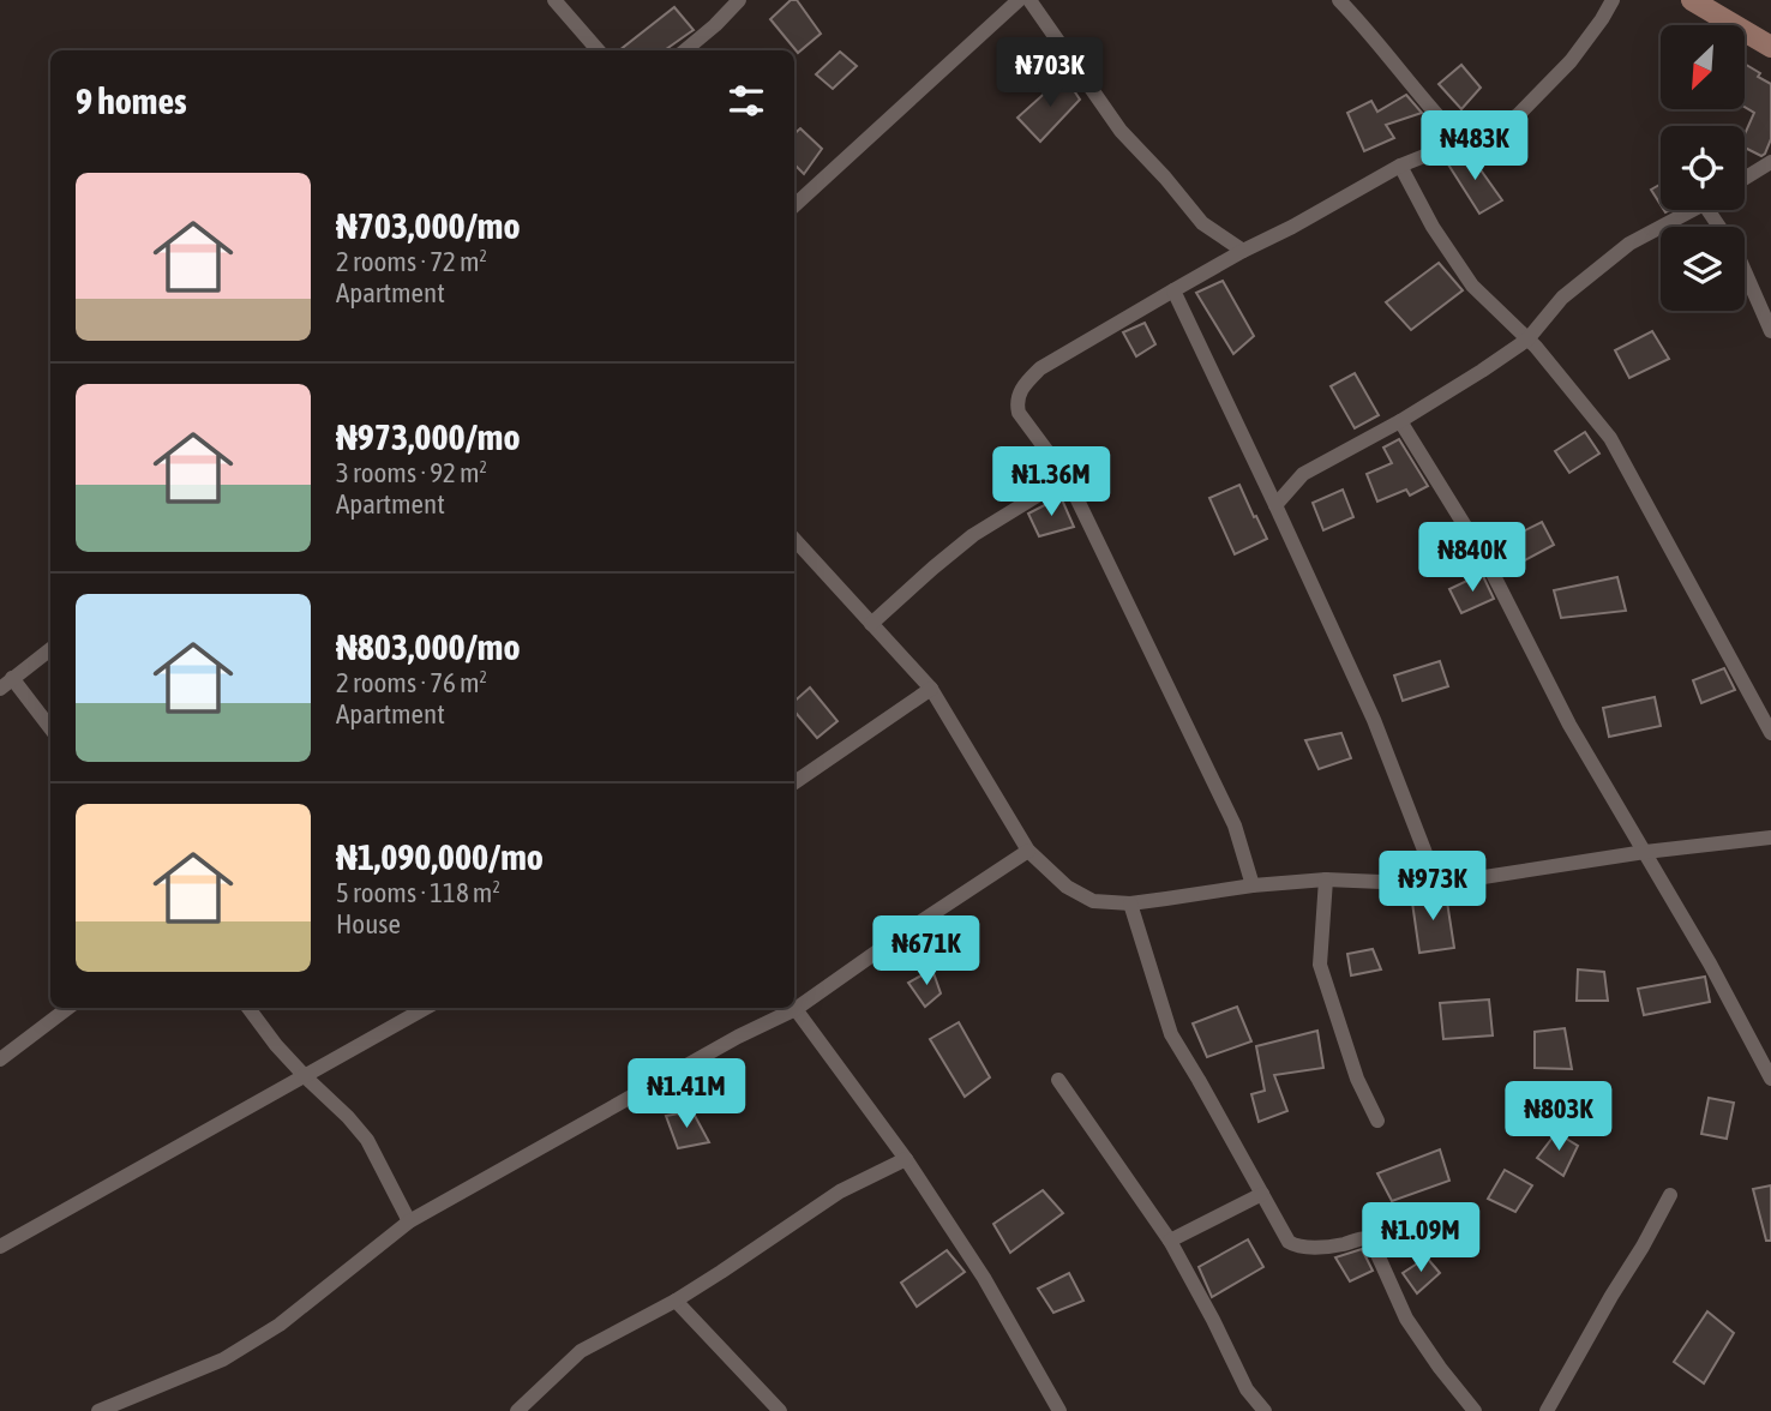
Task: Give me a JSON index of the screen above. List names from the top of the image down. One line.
{"north":"bottom left","page":{"price":["₦703K","₦483K","₦1.36M","₦840K","₦973K","₦671K","₦1.41M","₦803K","₦1.09M"],"heading":"9 homes","list":[{"name":"₦703,000/mo","note":"2 rooms · 72 m² · Apartment"},{"name":"₦973,000/mo","note":"3 rooms · 92 m² · Apartment"},{"name":"₦803,000/mo","note":"2 rooms · 76 m² · Apartment"},{"name":"₦1,090,000/mo","note":"5 rooms · 118 m² · House"}]}}
